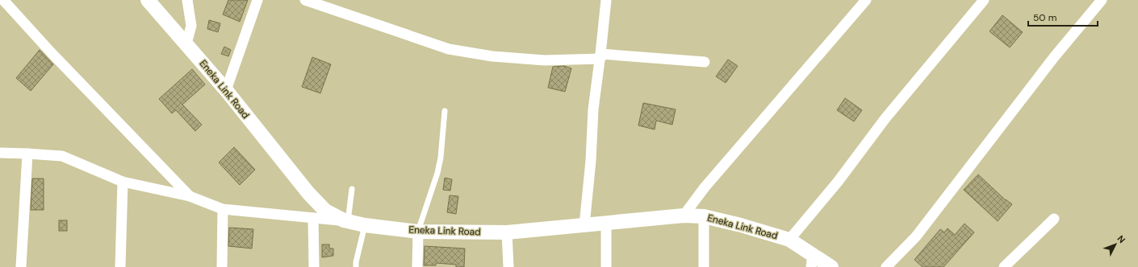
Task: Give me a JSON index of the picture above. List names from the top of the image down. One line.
{"streets":{"street":["Eneka Link Road"]},"scale_bar":"50 m","north":"top right"}
